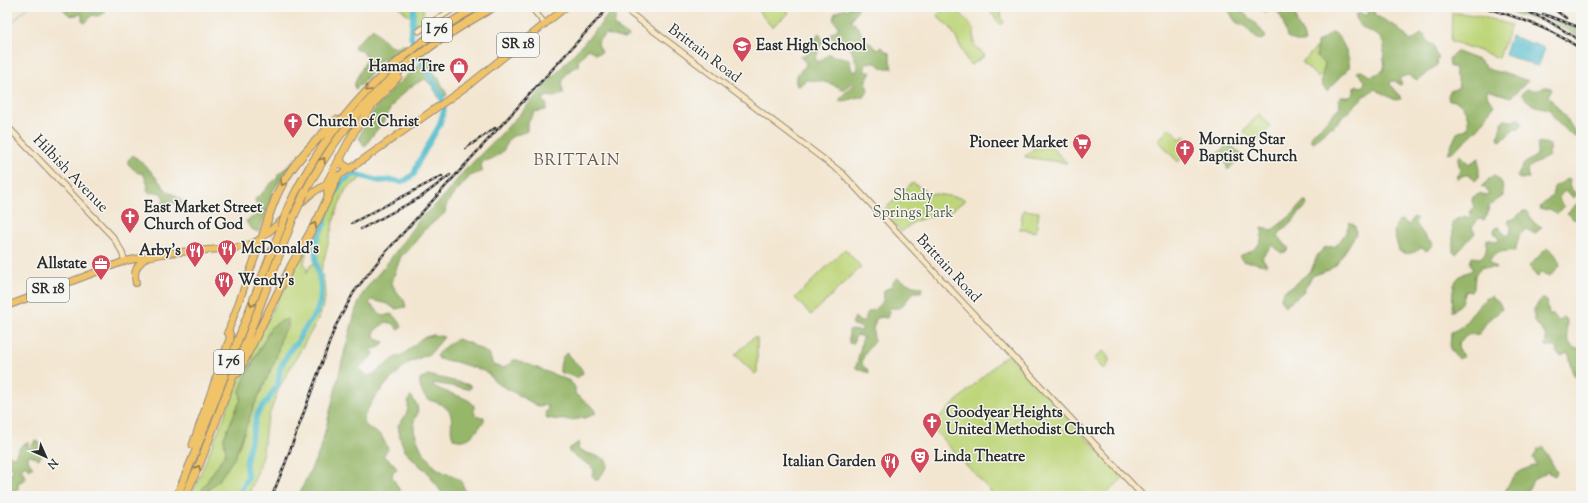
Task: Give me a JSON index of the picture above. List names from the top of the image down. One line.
{"streets":{"highway":["I 76"],"main road":["SR 18","Brittain Road","Hilbish Avenue"]},"crossings":[["SR 18","Hilbish Avenue"]],"districts":["BRITTAIN"],"parks":["Shady Springs Park"],"places":{"school or university":["East High School"],"shop":["Hamad Tire"],"church":["Church of Christ","Morning Star Baptist Church","East Market Street Church of God","Goodyear Heights United Methodist Church"],"supermarket":["Pioneer Market"],"restaurant":["McDonald's","Arby's","Wendy's","Italian Garden"],"office":["Allstate"],"theatre":["Linda Theatre"]},"north":"bottom right"}
